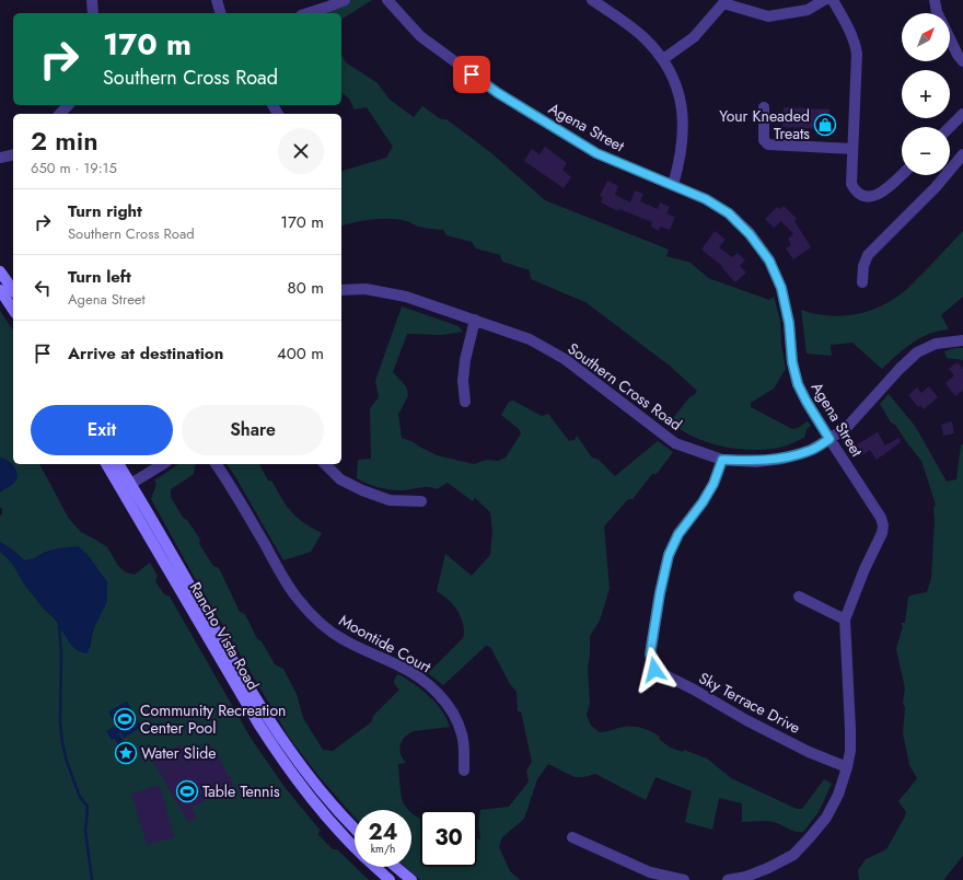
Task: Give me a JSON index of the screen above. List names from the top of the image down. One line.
{"streets":{"main road":["Rancho Vista Road"],"street":["Agena Street","Southern Cross Road","Moontide Court","Sky Terrace Drive"]},"crossings":[["Agena Street","Southern Cross Road"],["Agena Street","Sky Terrace Drive"],["Southern Cross Road","Sky Terrace Drive"]],"places":{"shop":["Your Kneaded Treats"],"sports":["Community Recreation Center Pool","Table Tennis"],"place":["Water Slide"]},"north":"top right","page":{"map_buttons":["+","−"],"turn":["170 m","Southern Cross Road"],"heading":["2 min","650 m · 19:15"],"list":[{"name":"Turn right","note":"Southern Cross Road","value":"170 m"},{"name":"Turn left","note":"Agena Street","value":"80 m"},{"name":"Arrive at destination","value":"400 m"}],"buttons":["Exit","Share"],"speed":"24 km/h","limit":"30"}}
